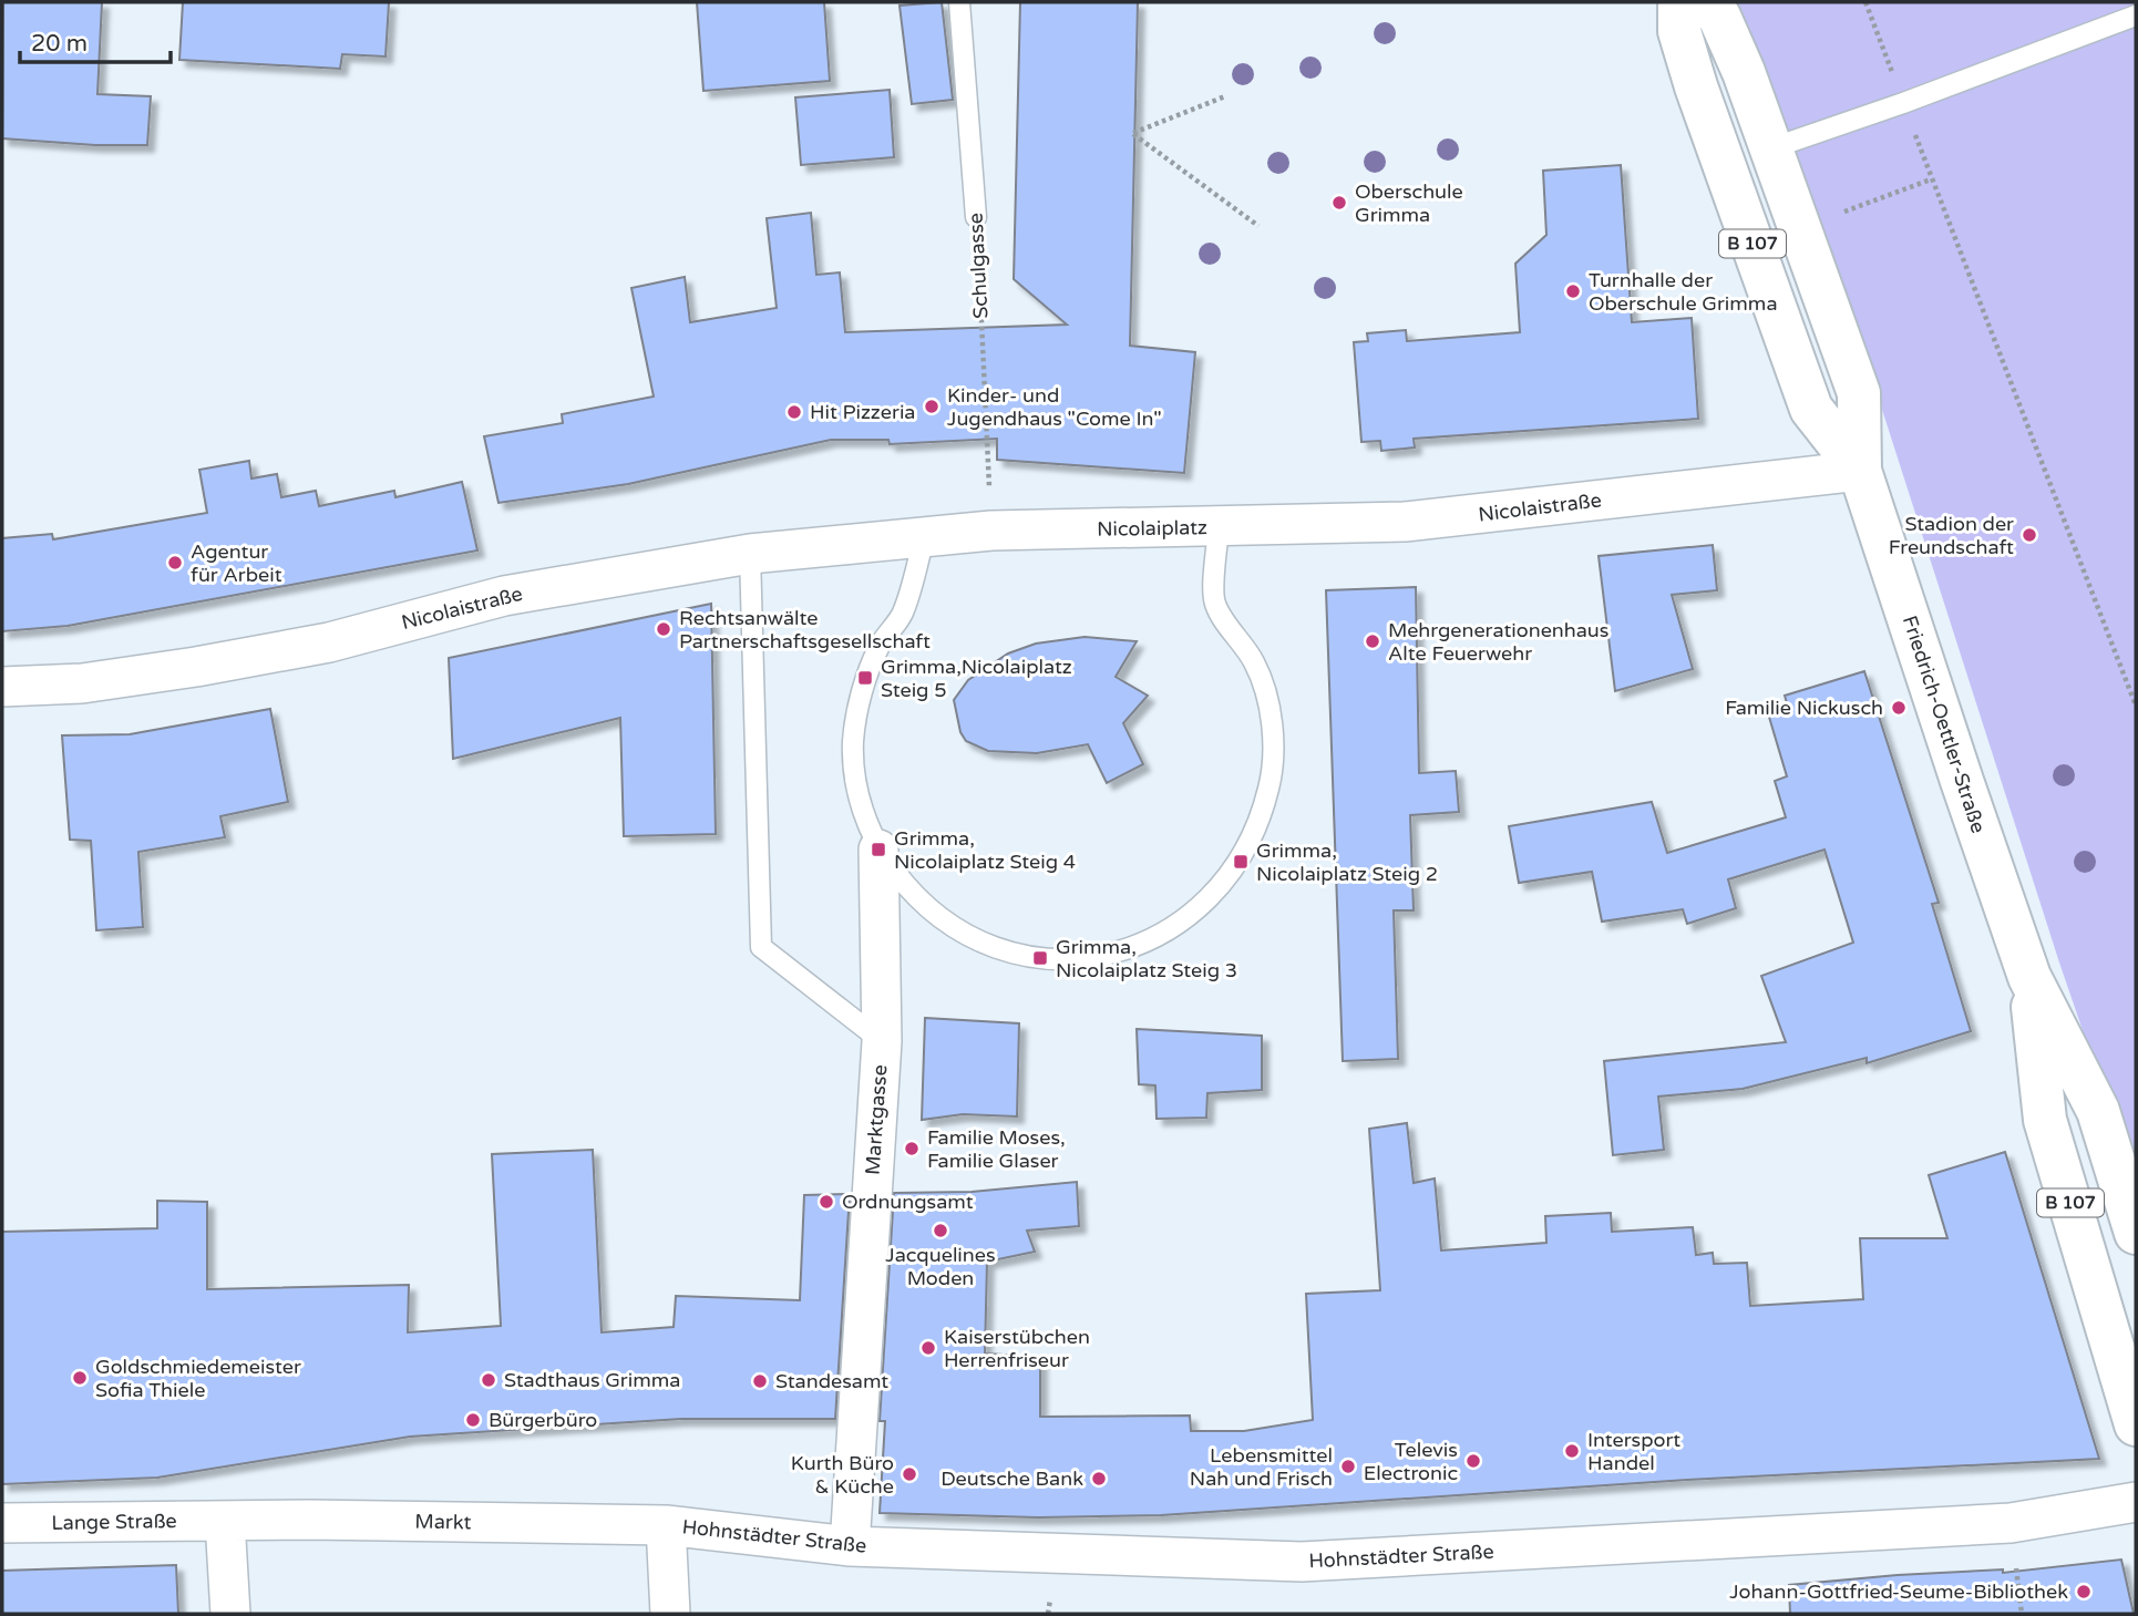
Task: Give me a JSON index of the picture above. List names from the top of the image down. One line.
{"streets":{"main road":["B 107","Friedrich-Oettler-Straße"],"street":["Nicolaistraße","Nicolaiplatz","Marktgasse","Lange Straße","Markt","Hohnstädter Straße"],"lane":["Schulgasse"]},"crossings":[["Schulgasse","Nicolaiplatz"],["Nicolaistraße","Nicolaiplatz"],["Nicolaistraße","Friedrich-Oettler-Straße"],["Nicolaiplatz","Marktgasse"],["Marktgasse","Hohnstädter Straße"],["Lange Straße","Markt"],["Markt","Hohnstädter Straße"]],"places":{"other":["Oberschule Grimma","Turnhalle der Oberschule Grimma","Kinder- und Jugendhaus \"Come In\"","Hit Pizzeria","Stadion der Freundschaft","Agentur für Arbeit","Rechtsanwälte Partnerschaftsgesellschaft","Mehrgenerationenhaus Alte Feuerwehr","Familie Nickusch","Familie Moses, Familie Glaser","Ordnungsamt","Jacquelines Moden","Kaiserstübchen Herrenfriseur","Goldschmiedemeister Sofia Thiele","Stadthaus Grimma","Standesamt","Bürgerbüro","Intersport Handel","Televis Electronic","Lebensmittel Nah und Frisch","Kurth Büro & Küche","Deutsche Bank","Johann-Gottfried-Seume-Bibliothek"],"transit":["Grimma,Nicolaiplatz Steig 5","Grimma, Nicolaiplatz Steig 4","Grimma, Nicolaiplatz Steig 2","Grimma, Nicolaiplatz Steig 3"]},"scale_bar":"20 m"}
